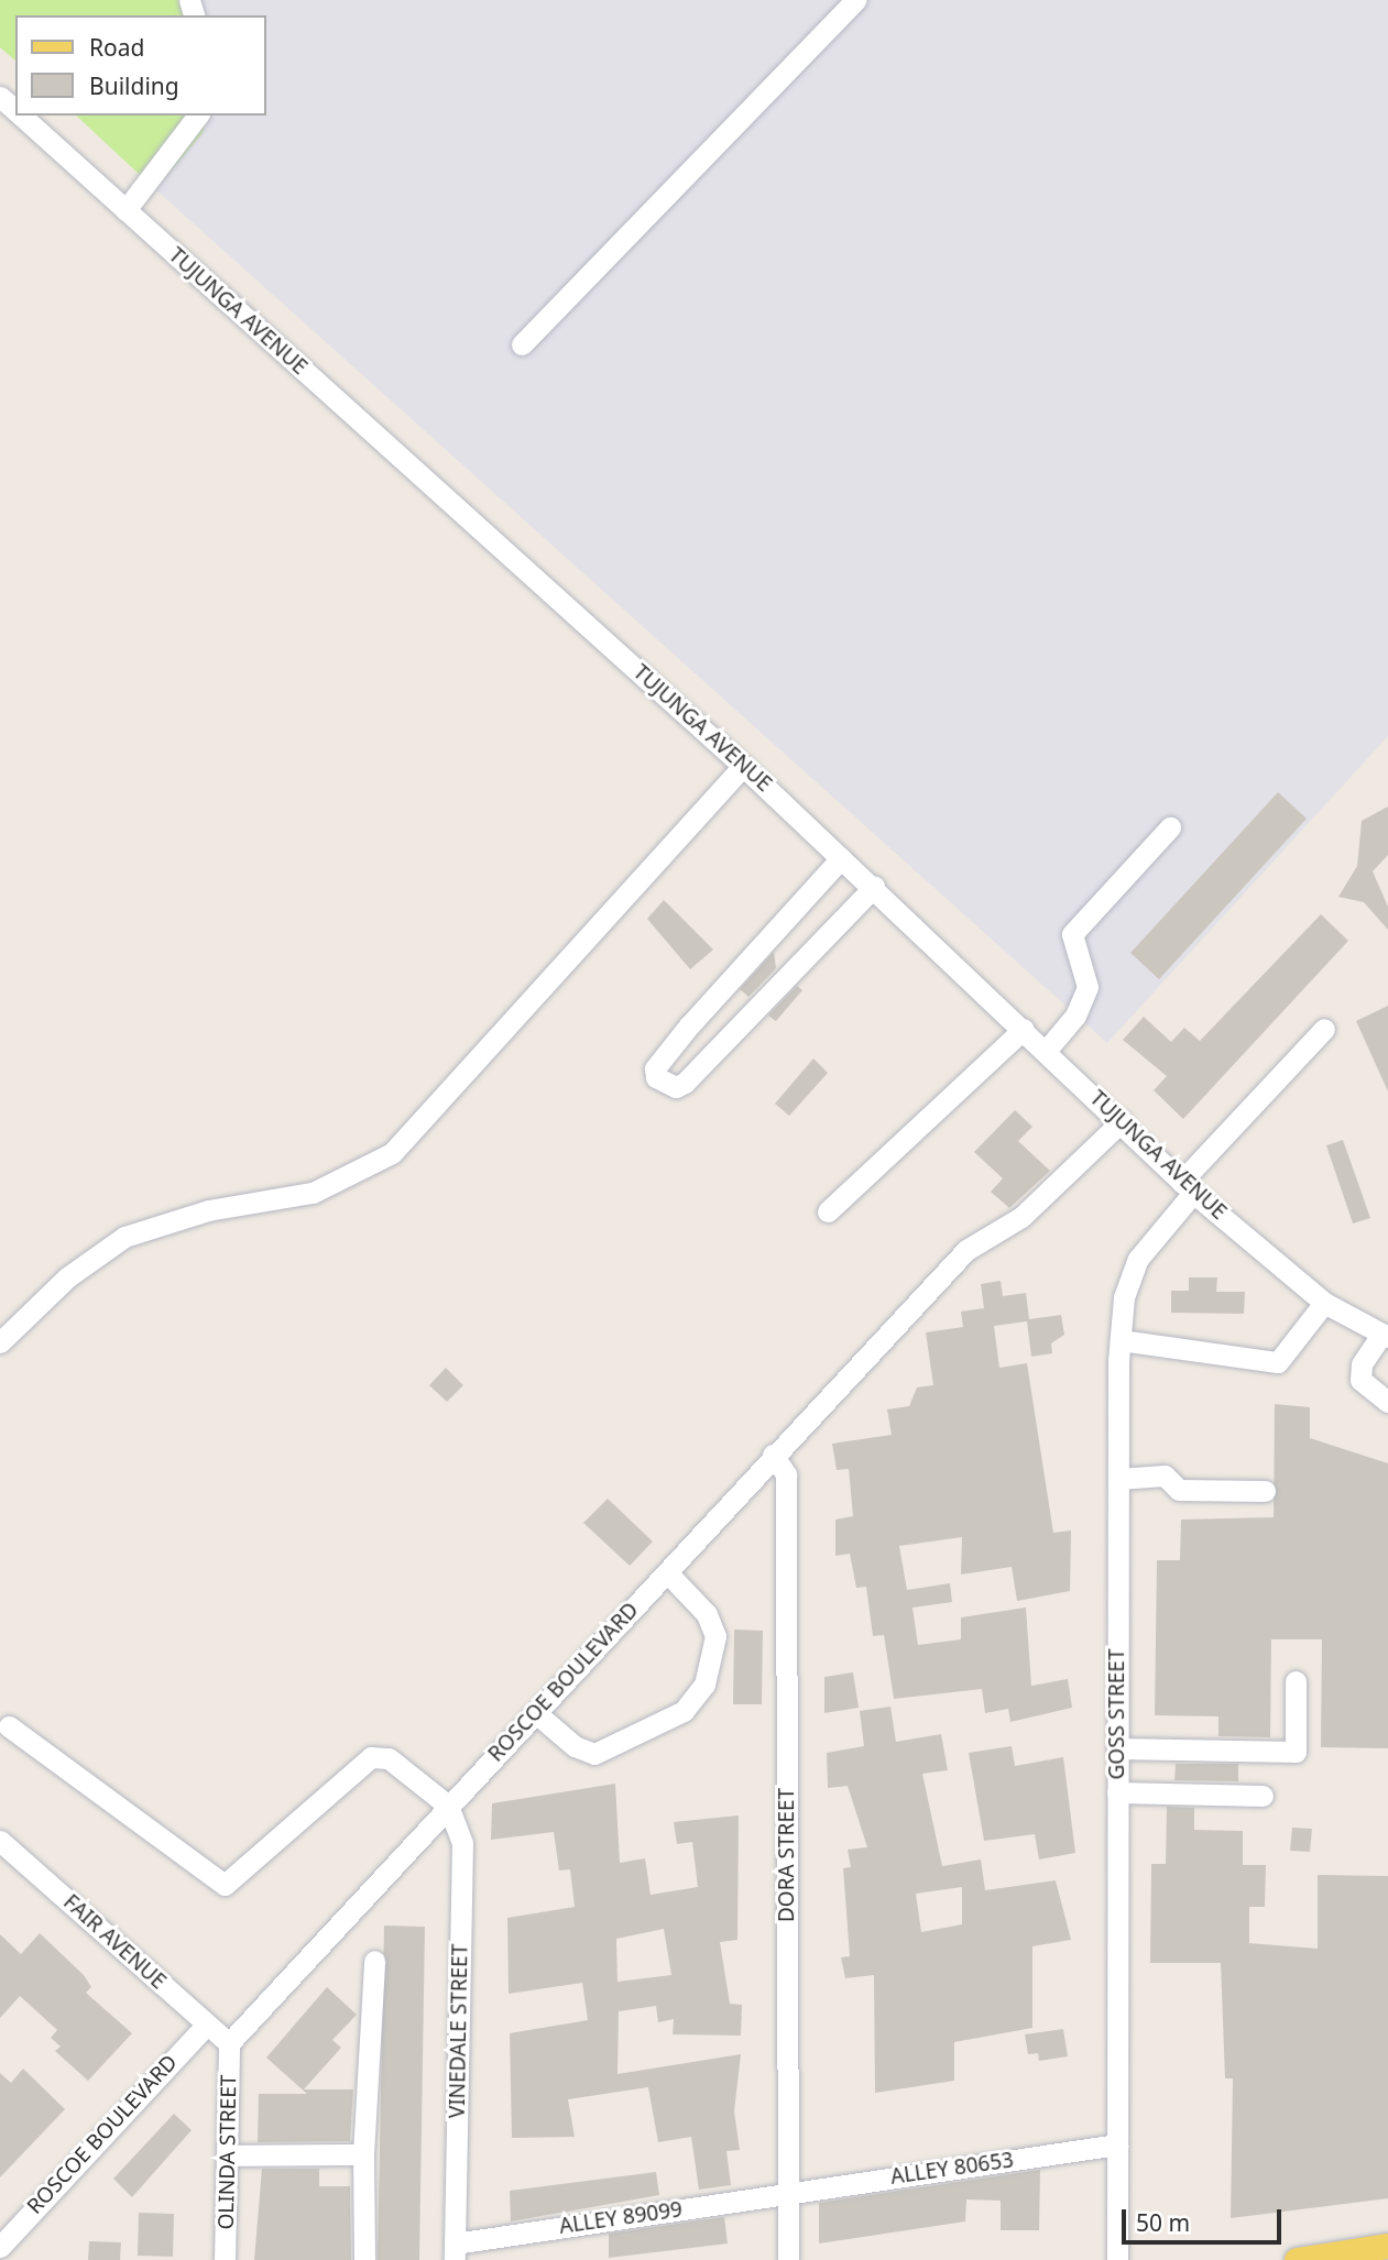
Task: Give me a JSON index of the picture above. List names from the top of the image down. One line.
{"streets":{"street":["TUJUNGA AVENUE","ROSCOE BOULEVARD","GOSS STREET","DORA STREET","FAIR AVENUE","VINEDALE STREET","OLINDA STREET","ALLEY 80653","ALLEY 89099"]},"crossings":[["TUJUNGA AVENUE","ROSCOE BOULEVARD"],["TUJUNGA AVENUE","GOSS STREET"],["ROSCOE BOULEVARD","DORA STREET"],["ROSCOE BOULEVARD","FAIR AVENUE"],["ROSCOE BOULEVARD","VINEDALE STREET"],["ROSCOE BOULEVARD","OLINDA STREET"],["GOSS STREET","ALLEY 80653"],["DORA STREET","ALLEY 80653"],["DORA STREET","ALLEY 89099"],["FAIR AVENUE","OLINDA STREET"],["VINEDALE STREET","ALLEY 89099"],["ALLEY 80653","ALLEY 89099"]],"legend":["Road","Building"],"scale_bar":"50 m"}
